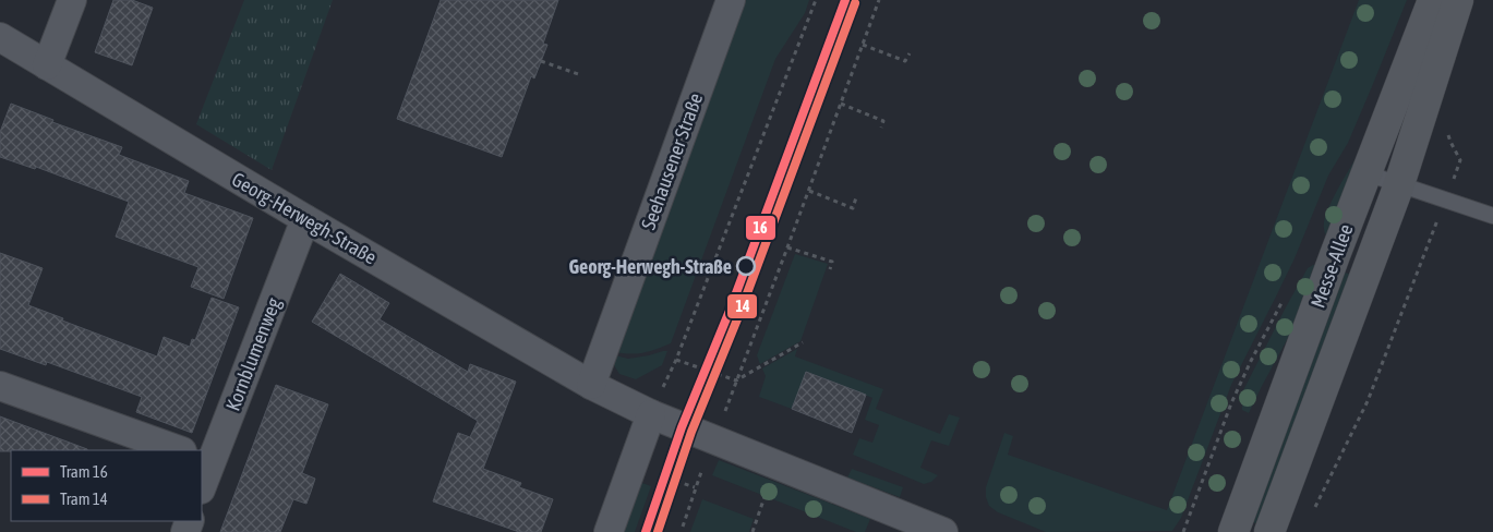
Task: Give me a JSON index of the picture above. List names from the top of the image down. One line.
{"streets":{"main road":["Messe-Allee"],"street":["Seehausener Straße","Georg-Herwegh-Straße","Kornblumenweg"]},"crossings":[["Seehausener Straße","Georg-Herwegh-Straße"],["Georg-Herwegh-Straße","Kornblumenweg"]],"places":["Georg-Herwegh-Straße"],"lines":["tram line 16","tram line 14"],"legend":["Tram 16","Tram 14"]}
